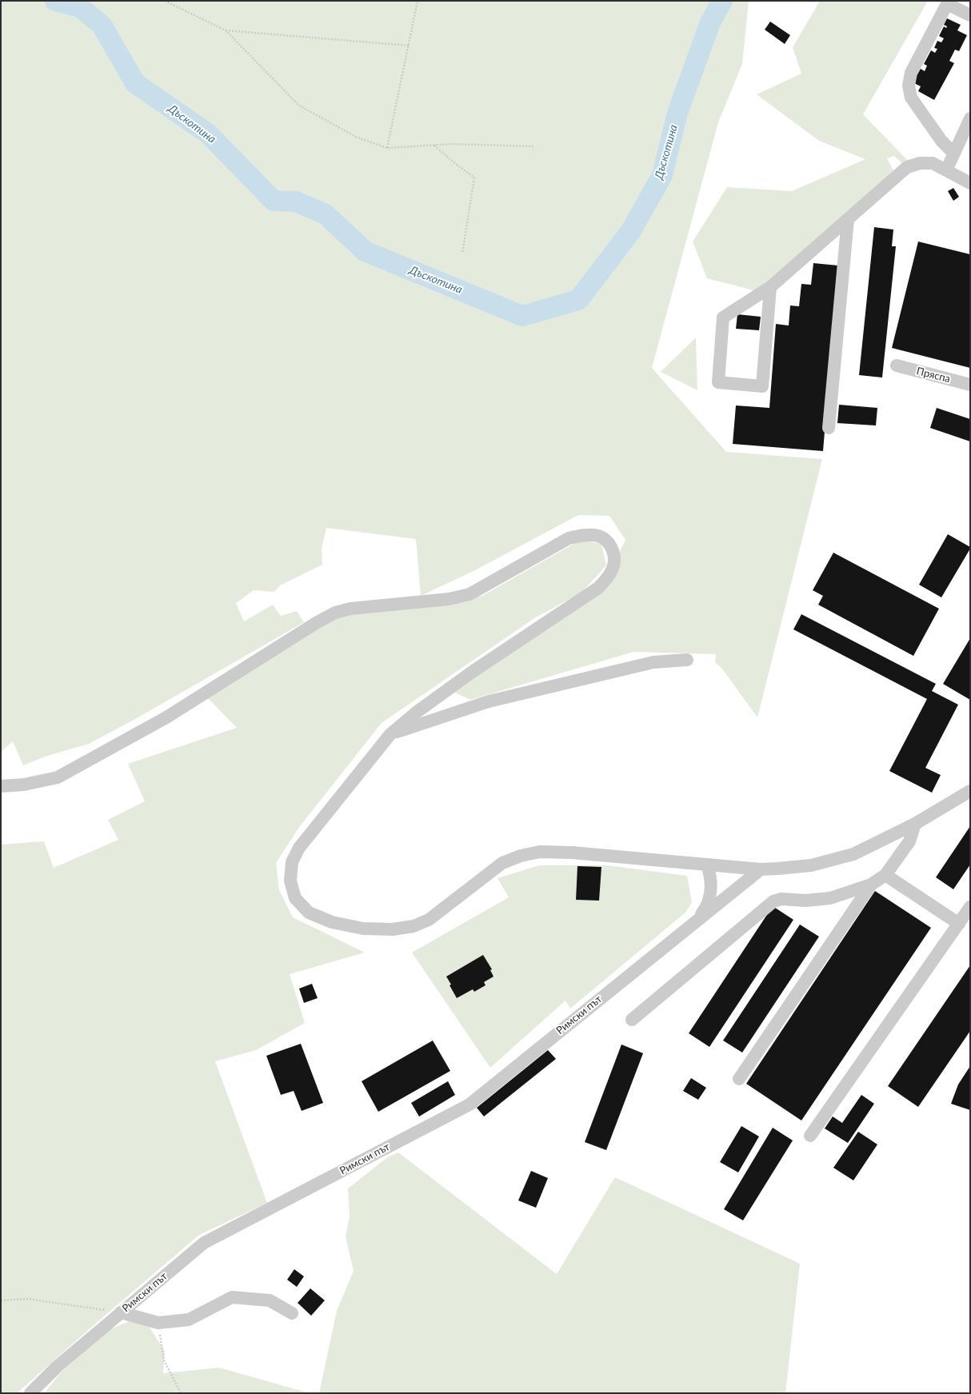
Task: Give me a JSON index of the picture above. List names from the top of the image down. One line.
{"streets":{"street":["Пряспа","Римски път"]},"water":["Дъскотина"]}
